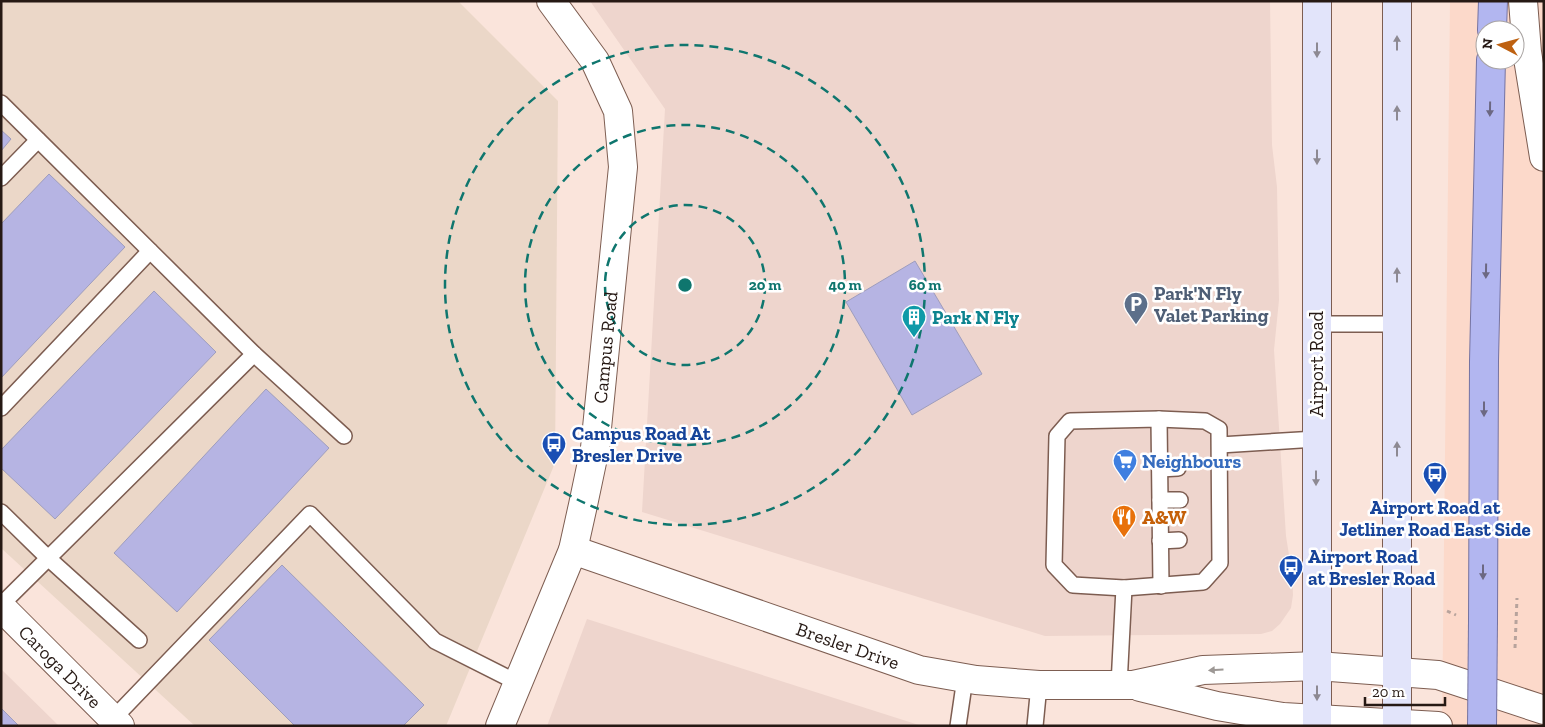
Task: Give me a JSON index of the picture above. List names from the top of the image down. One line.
{"streets":{"main road":["Airport Road"],"street":["Campus Road","Bresler Drive","Caroga Drive"]},"crossings":[["Campus Road","Bresler Drive"],["Airport Road","Bresler Drive"]],"places":{"parking":["Park'N Fly Valet Parking"],"building":["Park N Fly"],"bus stop":["Campus Road At Bresler Drive","Airport Road at Jetliner Road East Side","Airport Road at Bresler Road"],"supermarket":["Neighbours"],"restaurant":["A&W"]},"scale_bar":"20 m","north":"left","rings":["20 m","40 m","60 m"]}
